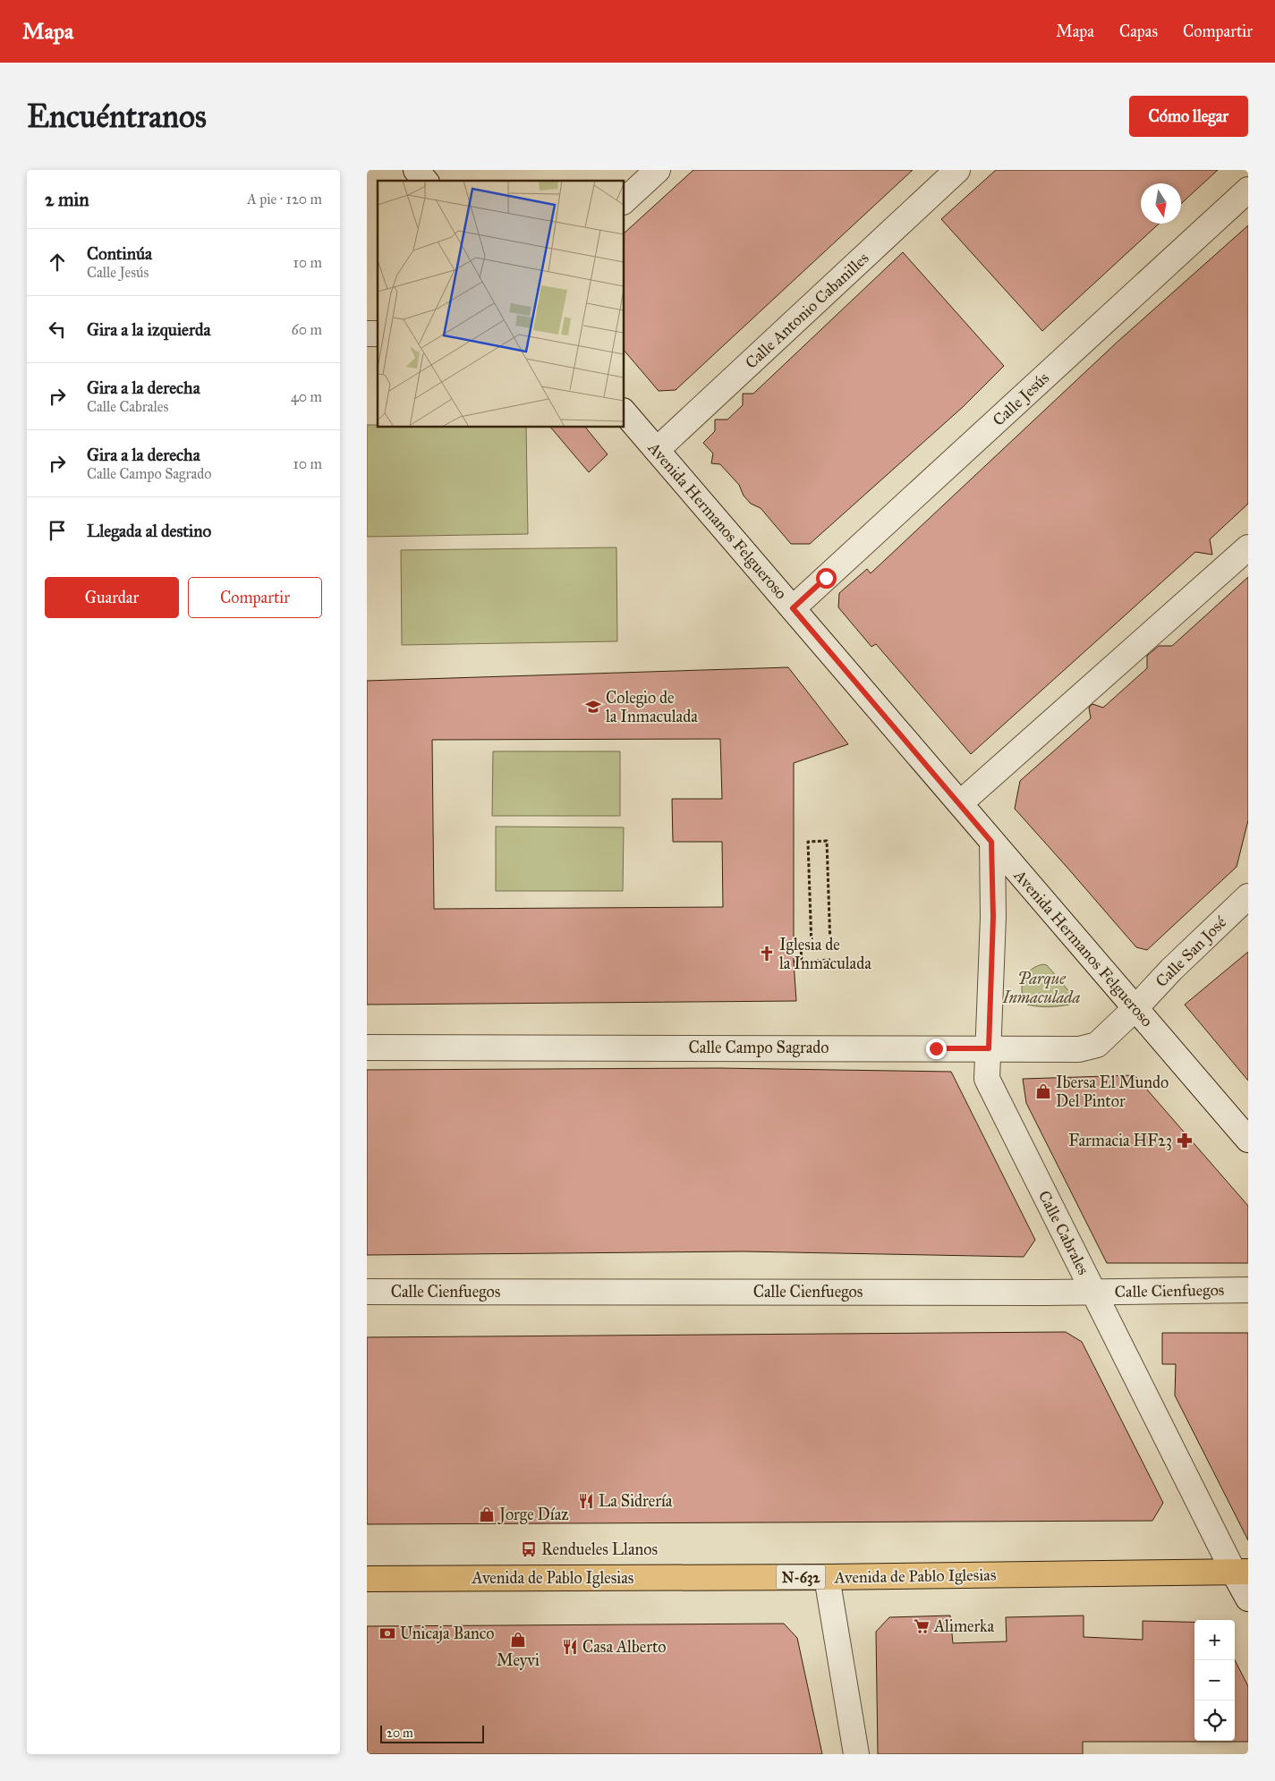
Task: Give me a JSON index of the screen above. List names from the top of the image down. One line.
{"streets":{"main road":["Avenida de Pablo Iglesias","N-632"],"street":["Calle Antonio Cabanilles","Calle Jesús","Avenida Hermanos Felgueroso","Calle San José","Calle Campo Sagrado","Calle Cabrales","Calle Cienfuegos"]},"crossings":[["Calle Antonio Cabanilles","Avenida Hermanos Felgueroso"],["Calle Jesús","Avenida Hermanos Felgueroso"],["Avenida Hermanos Felgueroso","Calle San José"],["Avenida Hermanos Felgueroso","Calle Campo Sagrado"],["Avenida Hermanos Felgueroso","Calle Cabrales"],["Calle San José","Calle Campo Sagrado"],["Calle Campo Sagrado","Calle Cabrales"],["Calle Cabrales","Calle Cienfuegos"],["Calle Cabrales","Avenida de Pablo Iglesias"]],"parks":["Parque Inmaculada"],"places":{"school or university":["Colegio de la Inmaculada"],"church":["Iglesia de la Inmaculada"],"shop":["Ibersa El Mundo Del Pintor","Jorge Díaz","Meyvi"],"pharmacy":["Farmacia HF23"],"restaurant":["La Sidrería","Casa Alberto"],"bus stop":["Rendueles Llanos"],"supermarket":["Alimerka"],"bank":["Unicaja Banco"]},"scale_bar":"20 m","north":"bottom","page":{"header":"Mapa","nav":["Mapa","Capas","Compartir"],"buttons":["Cómo llegar",["Guardar","Compartir"]],"title":"Encuéntranos","heading":["2 min","A pie · 120 m"],"list":[["Continúa","Calle Jesús","10 m"],["Gira a la izquierda","60 m"],["Gira a la derecha","Calle Cabrales","40 m"],["Gira a la derecha","Calle Campo Sagrado","10 m"],"Llegada al destino"],"map_buttons":["+","−"],"scale":"20 m"}}
